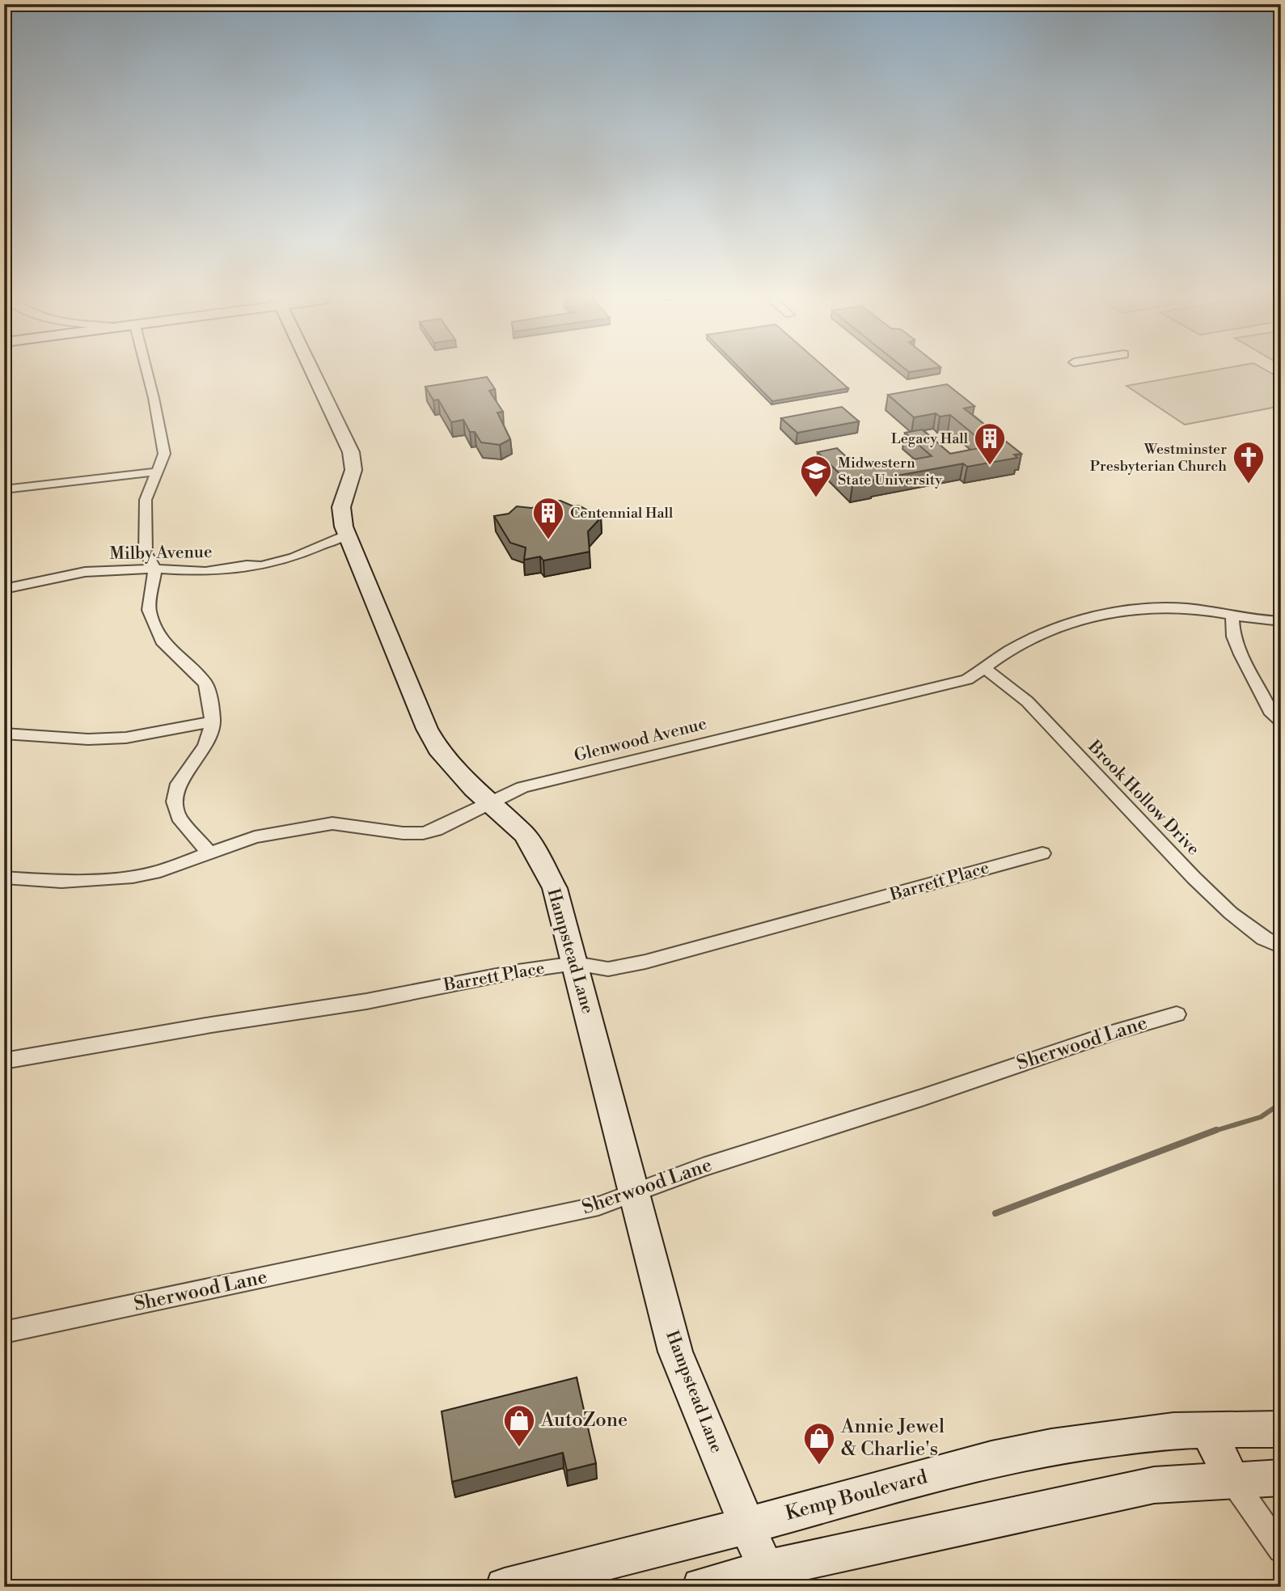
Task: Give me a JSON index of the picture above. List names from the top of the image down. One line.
{"streets":{"street":["Milby Avenue","Glenwood Avenue","Brook Hollow Drive","Barrett Place","Hampstead Lane","Sherwood Lane","Kemp Boulevard"]},"crossings":[["Milby Avenue","Hampstead Lane"],["Glenwood Avenue","Brook Hollow Drive"],["Glenwood Avenue","Hampstead Lane"],["Barrett Place","Hampstead Lane"],["Hampstead Lane","Sherwood Lane"],["Hampstead Lane","Kemp Boulevard"]],"places":{"building":["Legacy Hall","Centennial Hall"],"church":["Westminster Presbyterian Church"],"school or university":["Midwestern State University"],"shop":["AutoZone","Annie Jewel & Charlie's"]}}
